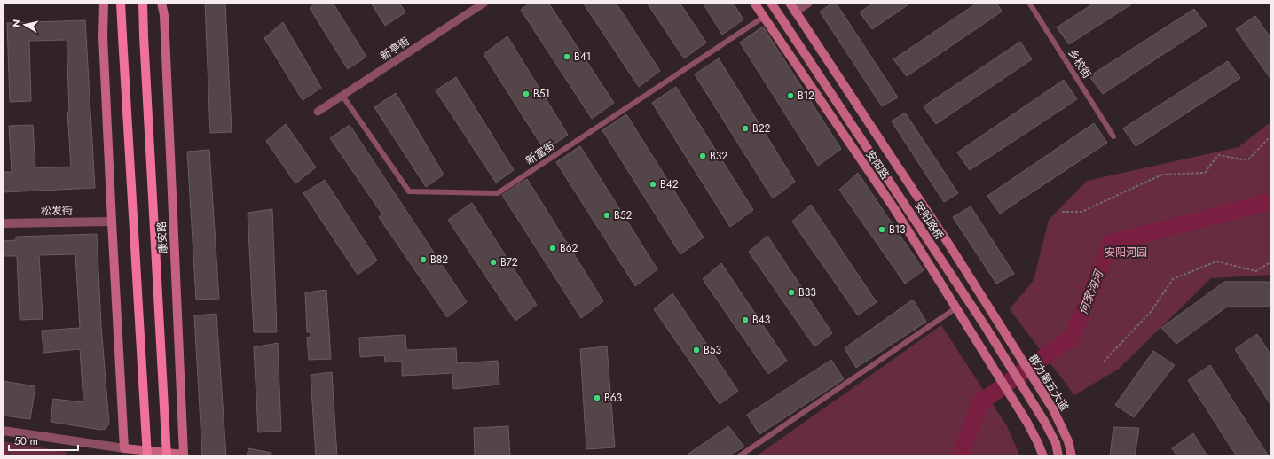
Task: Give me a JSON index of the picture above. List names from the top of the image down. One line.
{"streets":{"main road":["安阳路","安阳路桥","康安路","群力第五大道"],"street":["新亭街","松发街"],"lane":["乡校街","新富街"]},"crossings":[["新亭街","新富街"],["新富街","安阳路"],["安阳路","群力第五大道"]],"water":["何家沟河"],"parks":["安阳河园"],"places":["B41","B51","B12","B22","B32","B42","B52","B13","B62","B82","B72","B33","B43","B53","B63"],"scale_bar":"50 m","north":"left"}
